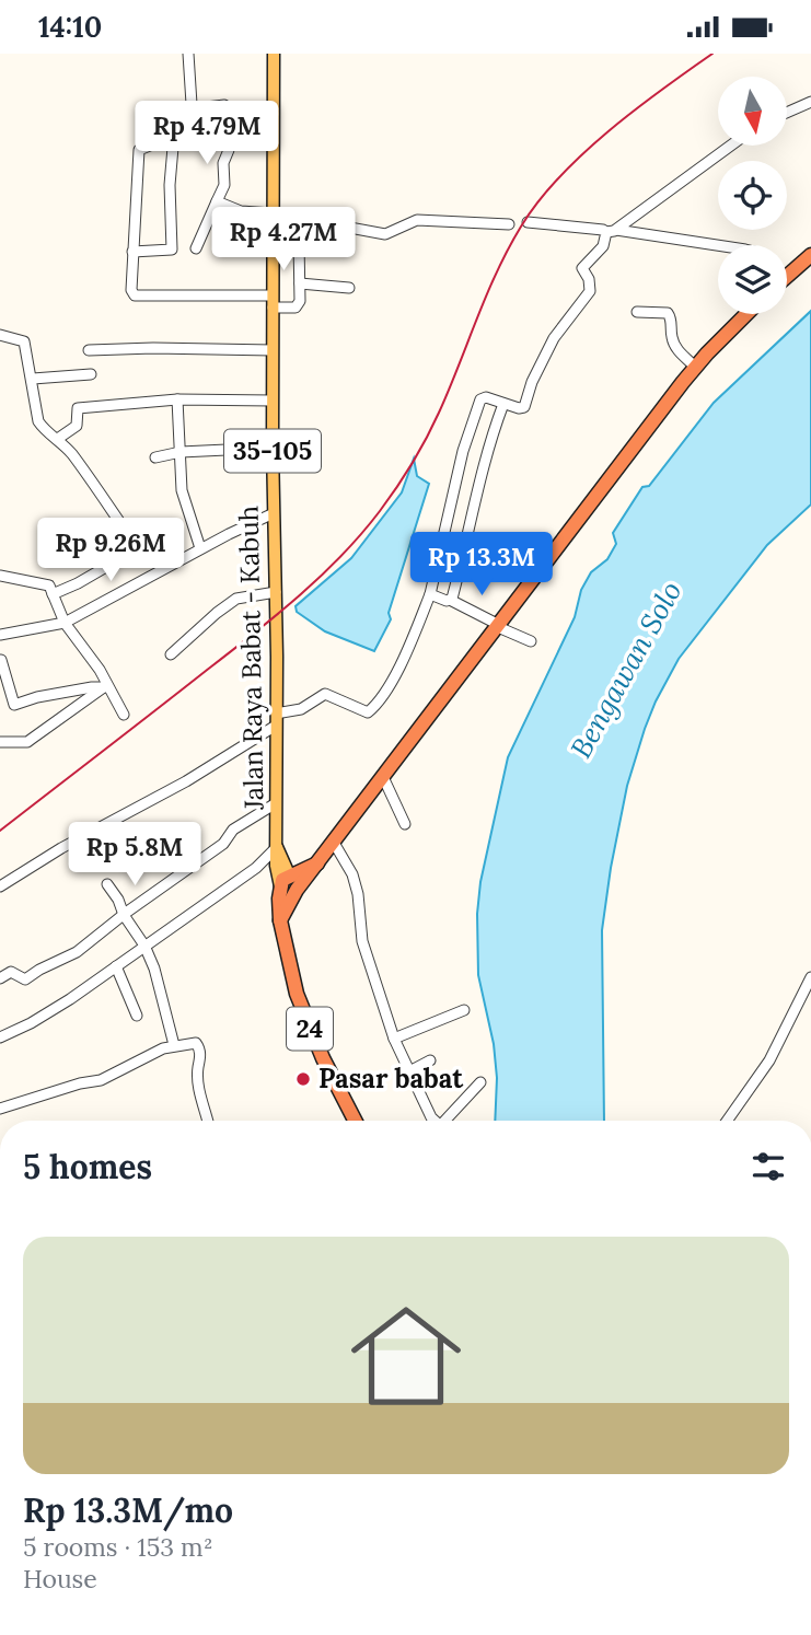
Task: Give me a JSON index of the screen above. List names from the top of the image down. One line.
{"streets":{"highway":["24"],"main road":["35-105","Jalan Raya Babat - Kabuh"]},"crossings":[["35-105","Jalan Raya Babat - Kabuh"],["35-105","24"]],"water":["Bengawan Solo"],"places":["Pasar babat"],"north":"bottom","page":{"status":"14:10","price":["Rp 4.79M","Rp 4.27M","Rp 9.26M","Rp 13.3M","Rp 5.8M"],"heading":"5 homes","list":[{"name":"Rp 13.3M/mo","note":"5 rooms · 153 m² · House"}]}}
